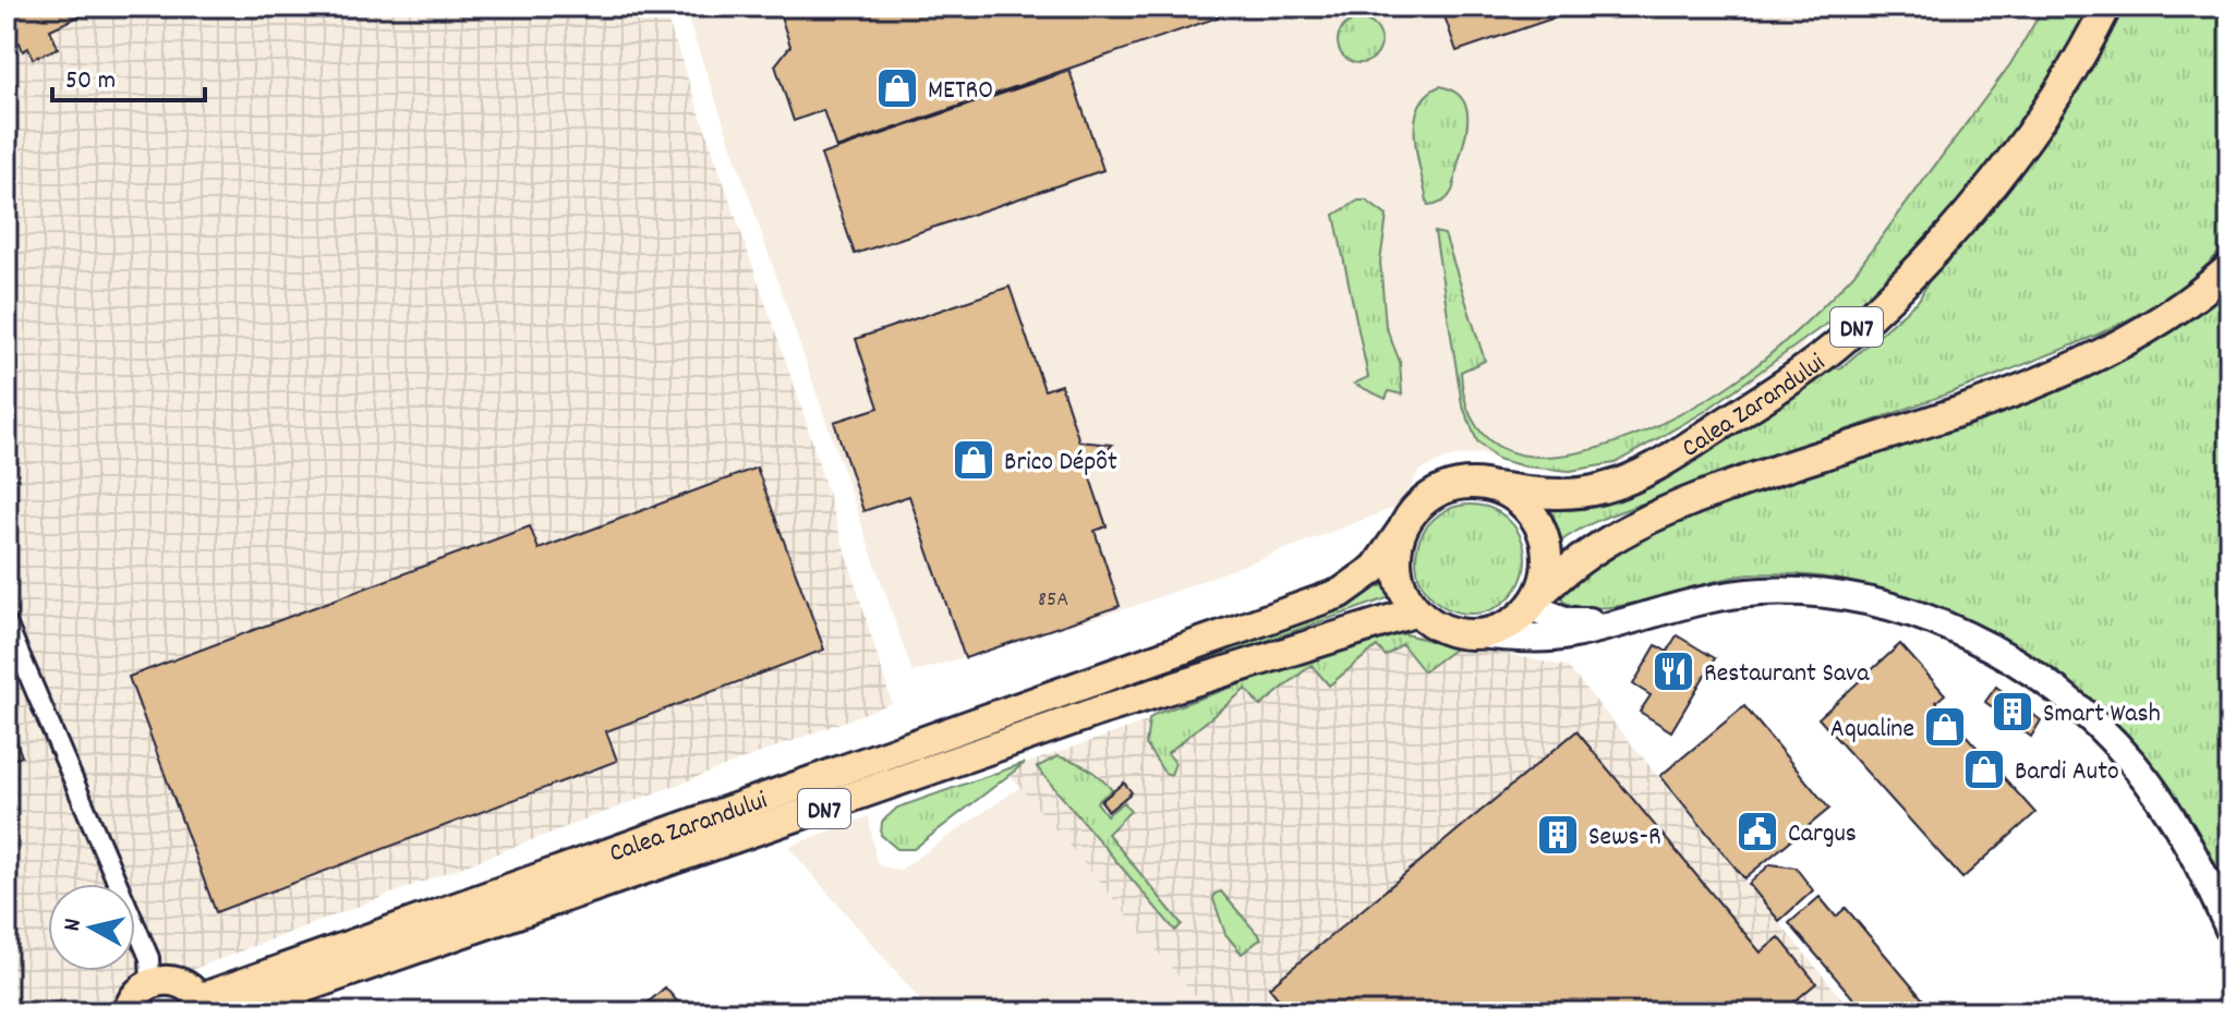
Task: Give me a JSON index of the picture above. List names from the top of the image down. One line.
{"streets":{"main road":["DN7","Calea Zarandului"]},"places":{"shop":["METRO","Brico Dépôt","Aqualine","Bardi Auto"],"restaurant":["Restaurant Sava"],"building":["Smart Wash","Sews-R"],"public building":["Cargus"]},"house_numbers":["85A"],"scale_bar":"50 m","north":"left"}
